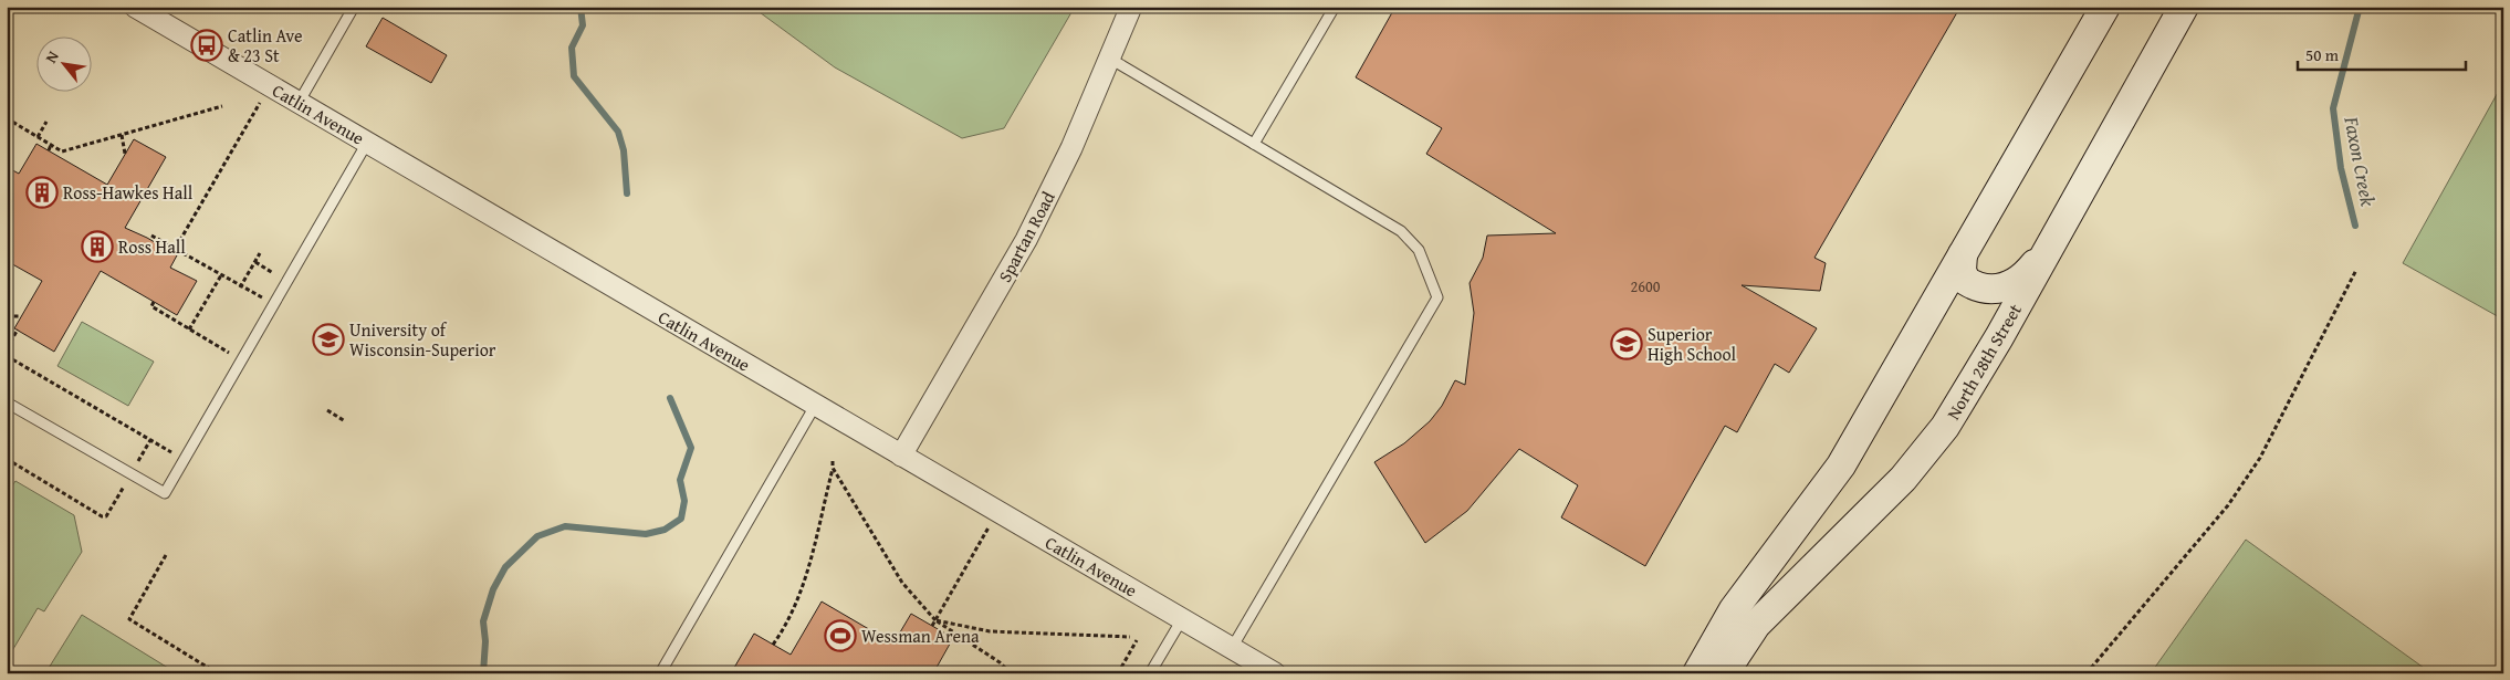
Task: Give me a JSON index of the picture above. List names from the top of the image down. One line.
{"streets":{"main road":["North 28th Street"],"street":["Catlin Avenue","Spartan Road"]},"crossings":[["Catlin Avenue","Spartan Road"]],"water":["Faxon Creek"],"places":{"bus stop":["Catlin Ave & 23 St"],"building":["Ross-Hawkes Hall","Ross Hall"],"school or university":["University of Wisconsin-Superior","Superior High School"],"sports":["Wessman Arena"]},"house_numbers":["2600"],"scale_bar":"50 m","north":"top left"}
